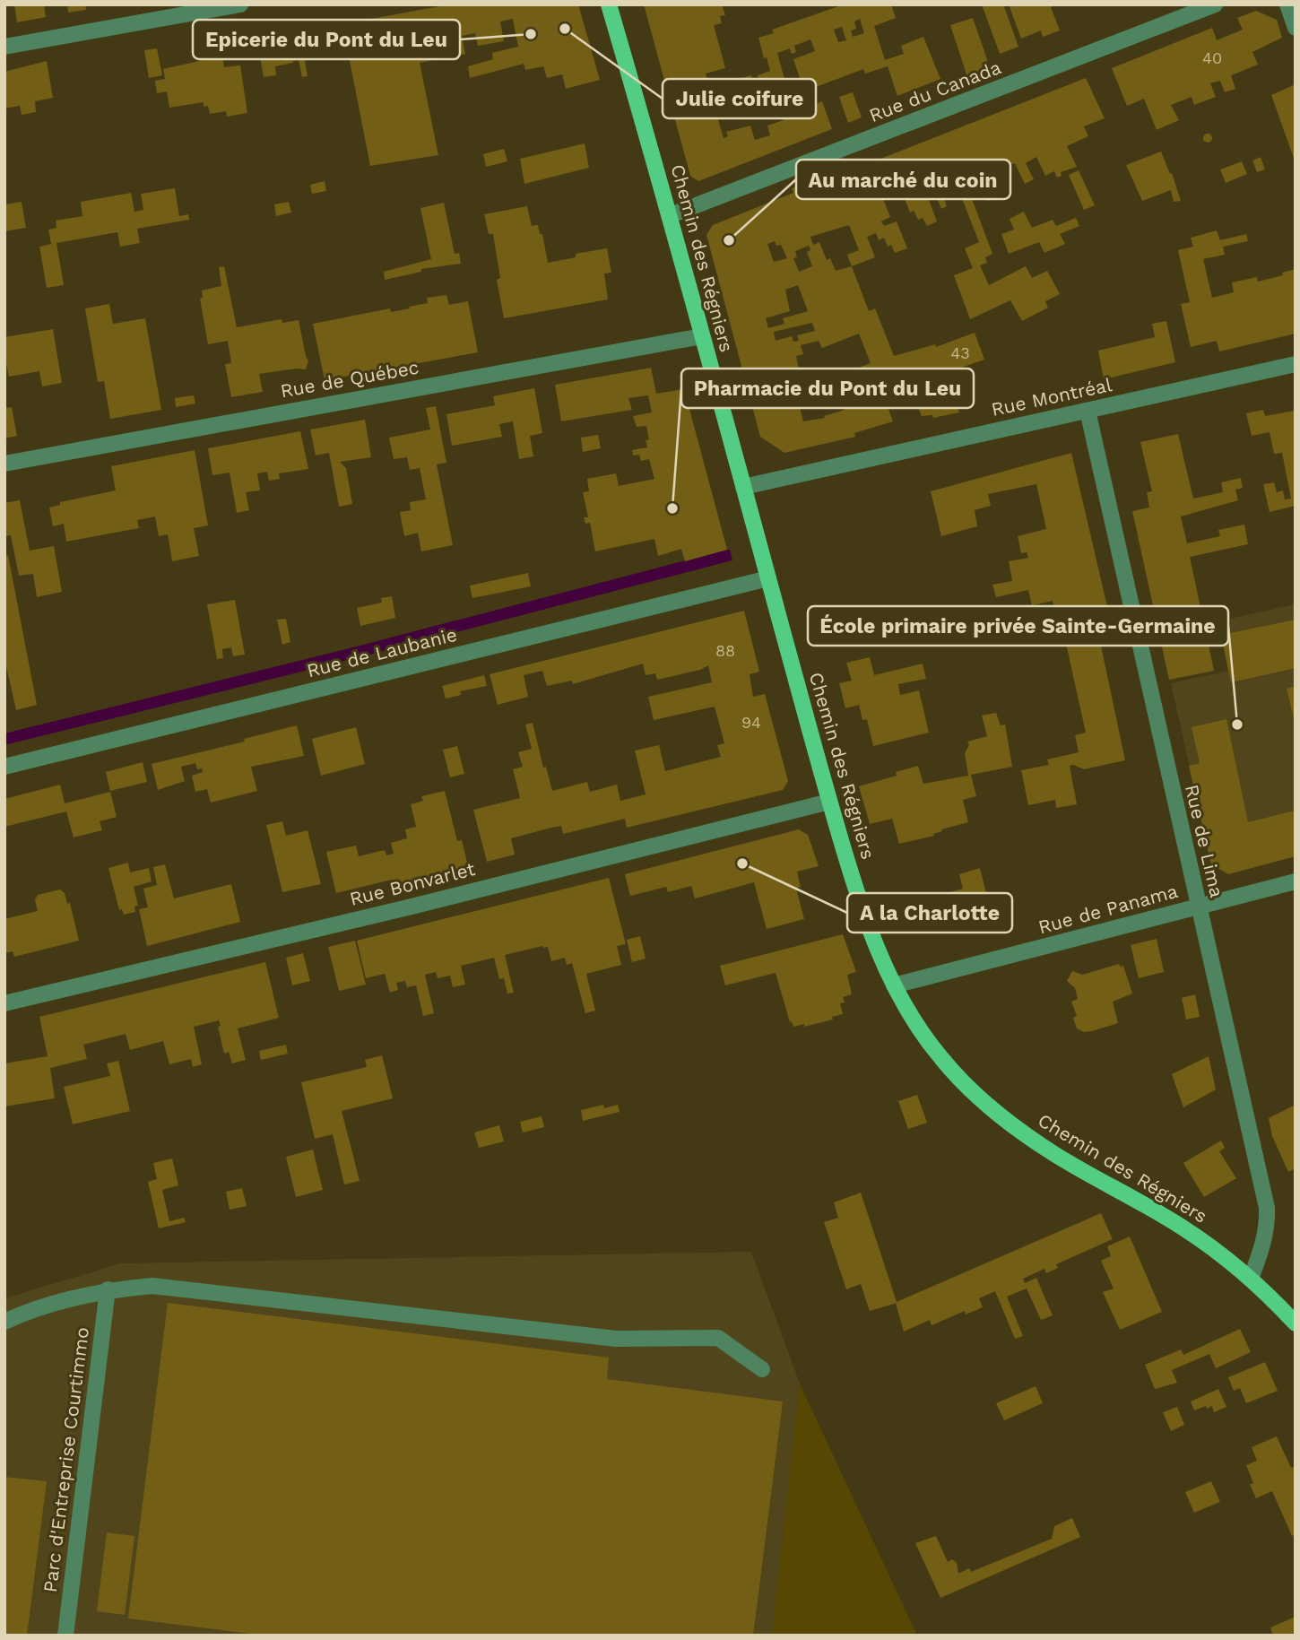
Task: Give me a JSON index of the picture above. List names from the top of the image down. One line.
{"streets":{"main road":["Chemin des Régniers"],"street":["Rue du Canada","Rue de Québec","Rue Montréal","Rue de Laubanie","Rue de Lima","Rue Bonvarlet","Rue de Panama","Parc d'Entreprise Courtimmo"]},"crossings":[["Rue du Canada","Chemin des Régniers"],["Chemin des Régniers","Rue de Québec"],["Chemin des Régniers","Rue Montréal"],["Chemin des Régniers","Rue de Laubanie"],["Chemin des Régniers","Rue de Lima"],["Chemin des Régniers","Rue Bonvarlet"],["Chemin des Régniers","Rue de Panama"],["Rue Montréal","Rue de Lima"],["Rue de Lima","Rue de Panama"]],"places":["Julie coifure","Epicerie du Pont du Leu","Au marché du coin","Pharmacie du Pont du Leu","École primaire privée Sainte-Germaine","A la Charlotte"],"house_numbers":["40","43","88","94"]}
